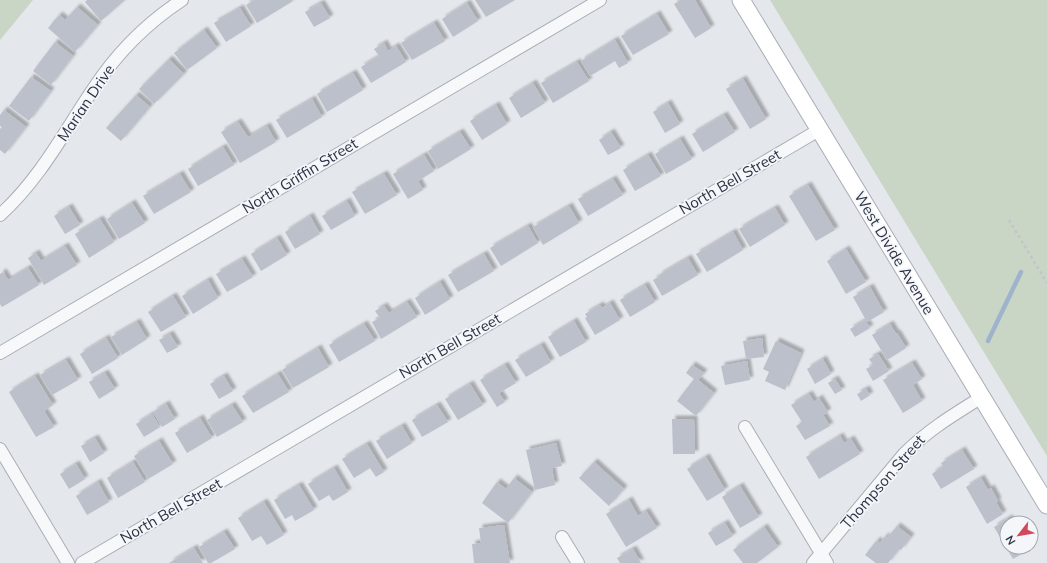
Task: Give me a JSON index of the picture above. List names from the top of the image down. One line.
{"streets":{"street":["Marian Drive","North Griffin Street","North Bell Street","West Divide Avenue","Thompson Street"]},"crossings":[["North Bell Street","West Divide Avenue"],["West Divide Avenue","Thompson Street"]],"north":"bottom left"}
